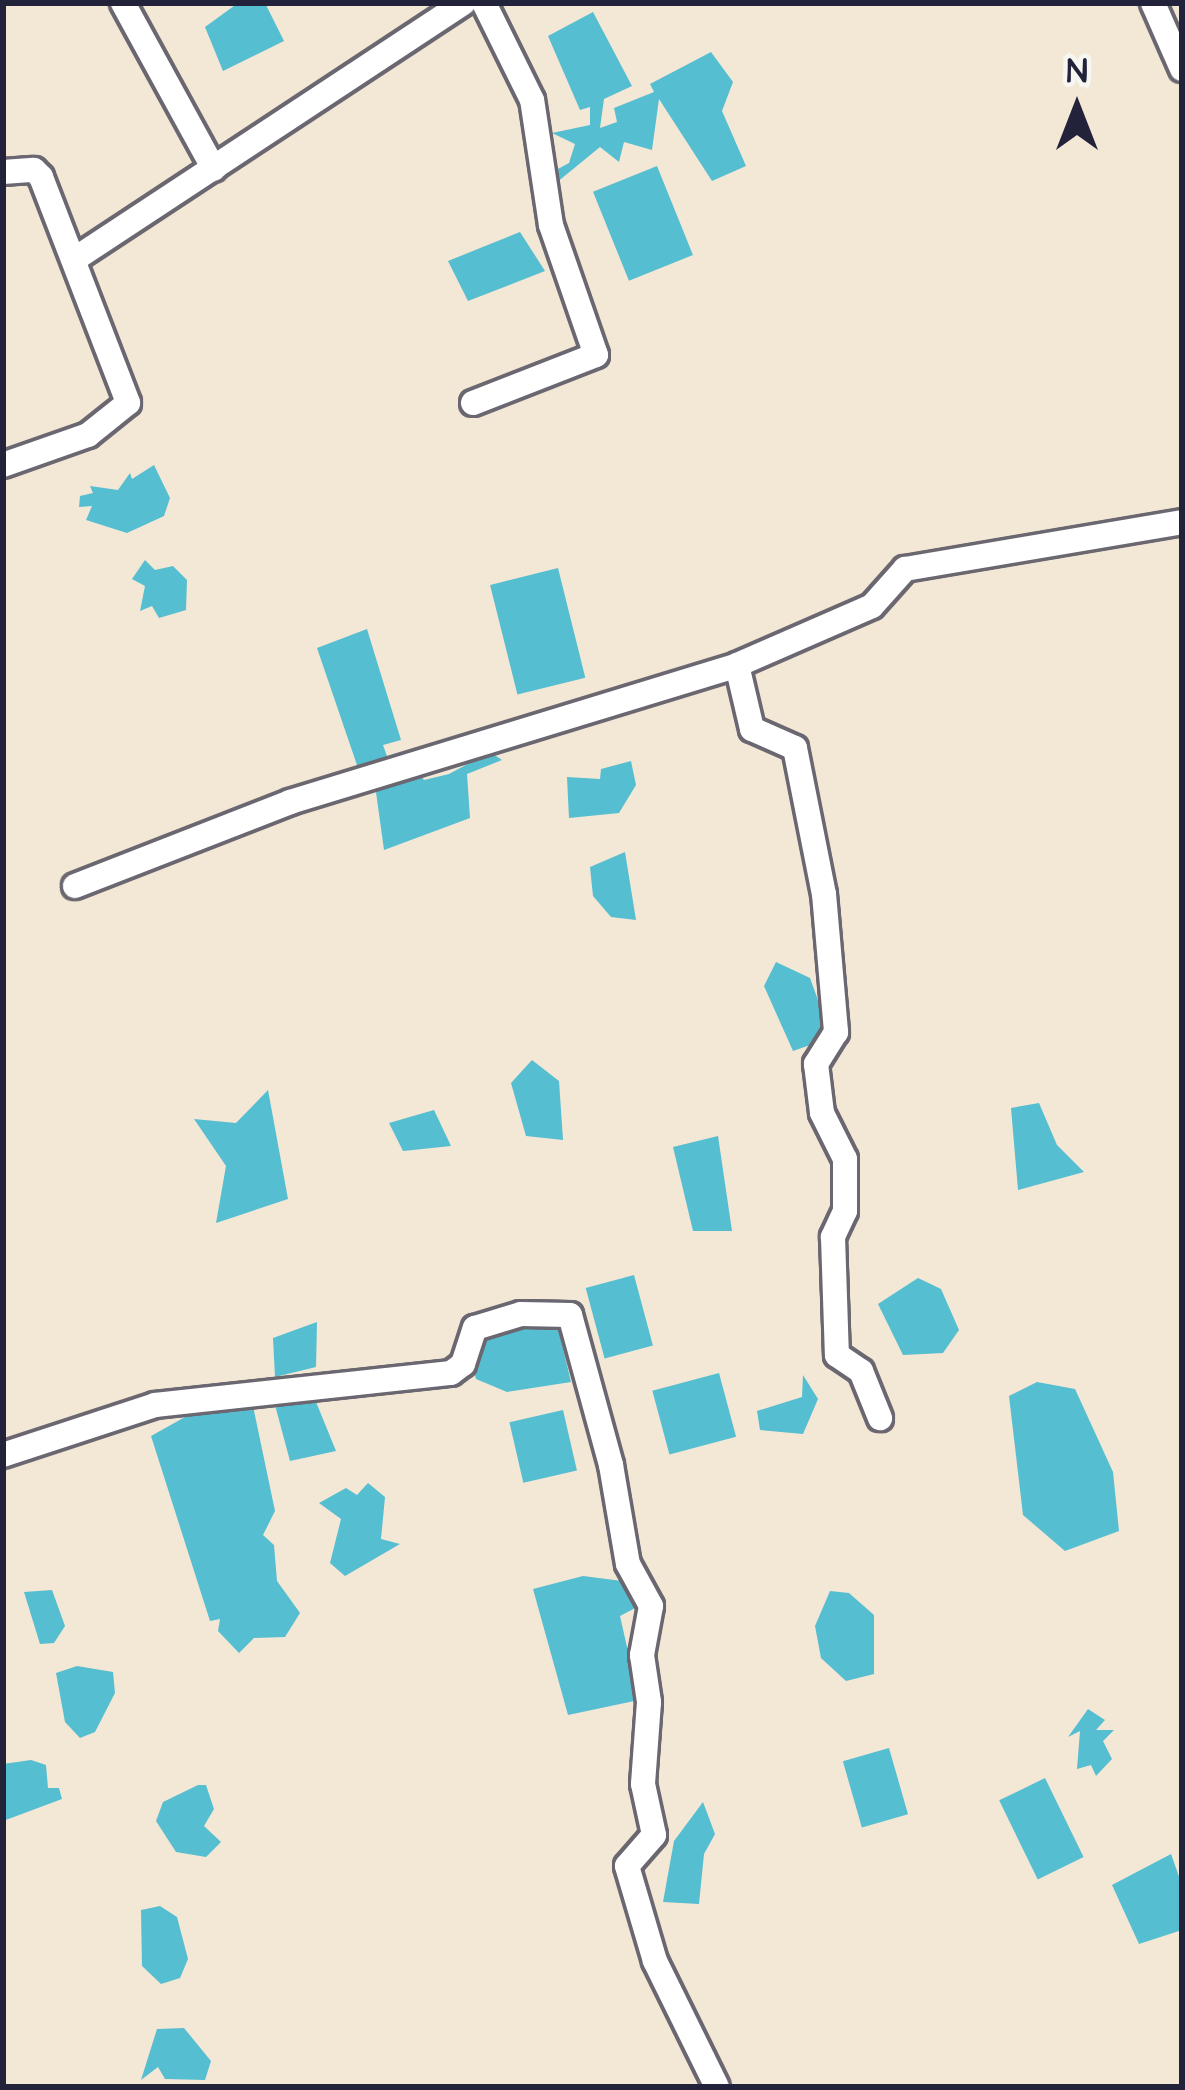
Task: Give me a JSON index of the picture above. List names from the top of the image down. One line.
{"north":"top"}
